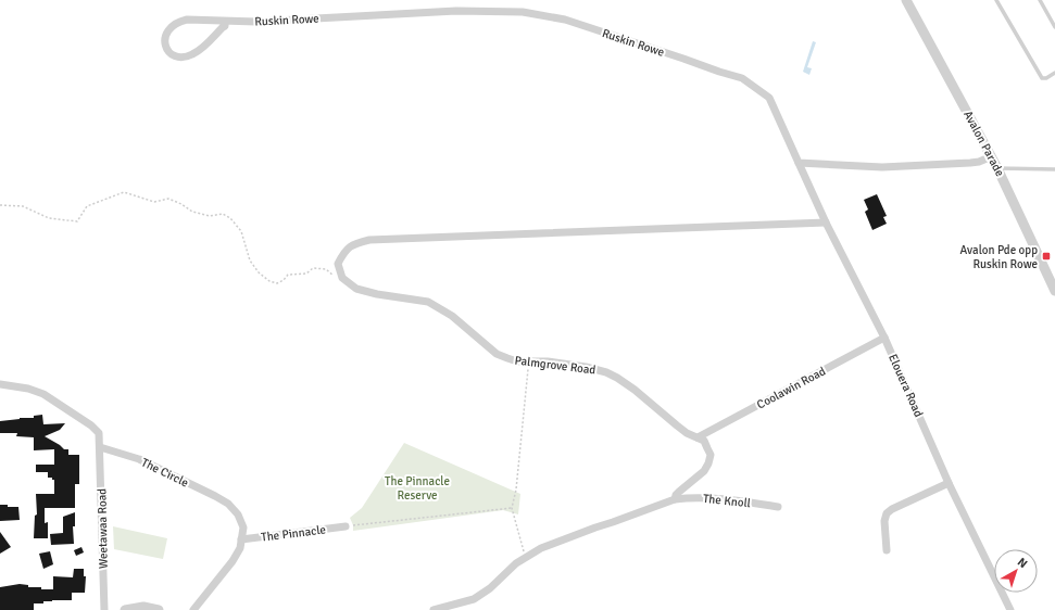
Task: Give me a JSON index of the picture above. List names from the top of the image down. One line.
{"streets":{"street":["Ruskin Rowe","Avalon Parade","Palmgrove Road","Elouera Road","Coolawin Road","The Circle","The Knoll","Weetawaa Road","The Pinnacle"]},"crossings":[["Ruskin Rowe","Elouera Road"],["Palmgrove Road","Coolawin Road"],["Palmgrove Road","The Knoll"],["Elouera Road","Coolawin Road"],["The Circle","Weetawaa Road"],["The Circle","The Pinnacle"]],"parks":["The Pinnacle Reserve"],"places":{"transit":["Avalon Pde opp Ruskin Rowe"]},"north":"top right"}
